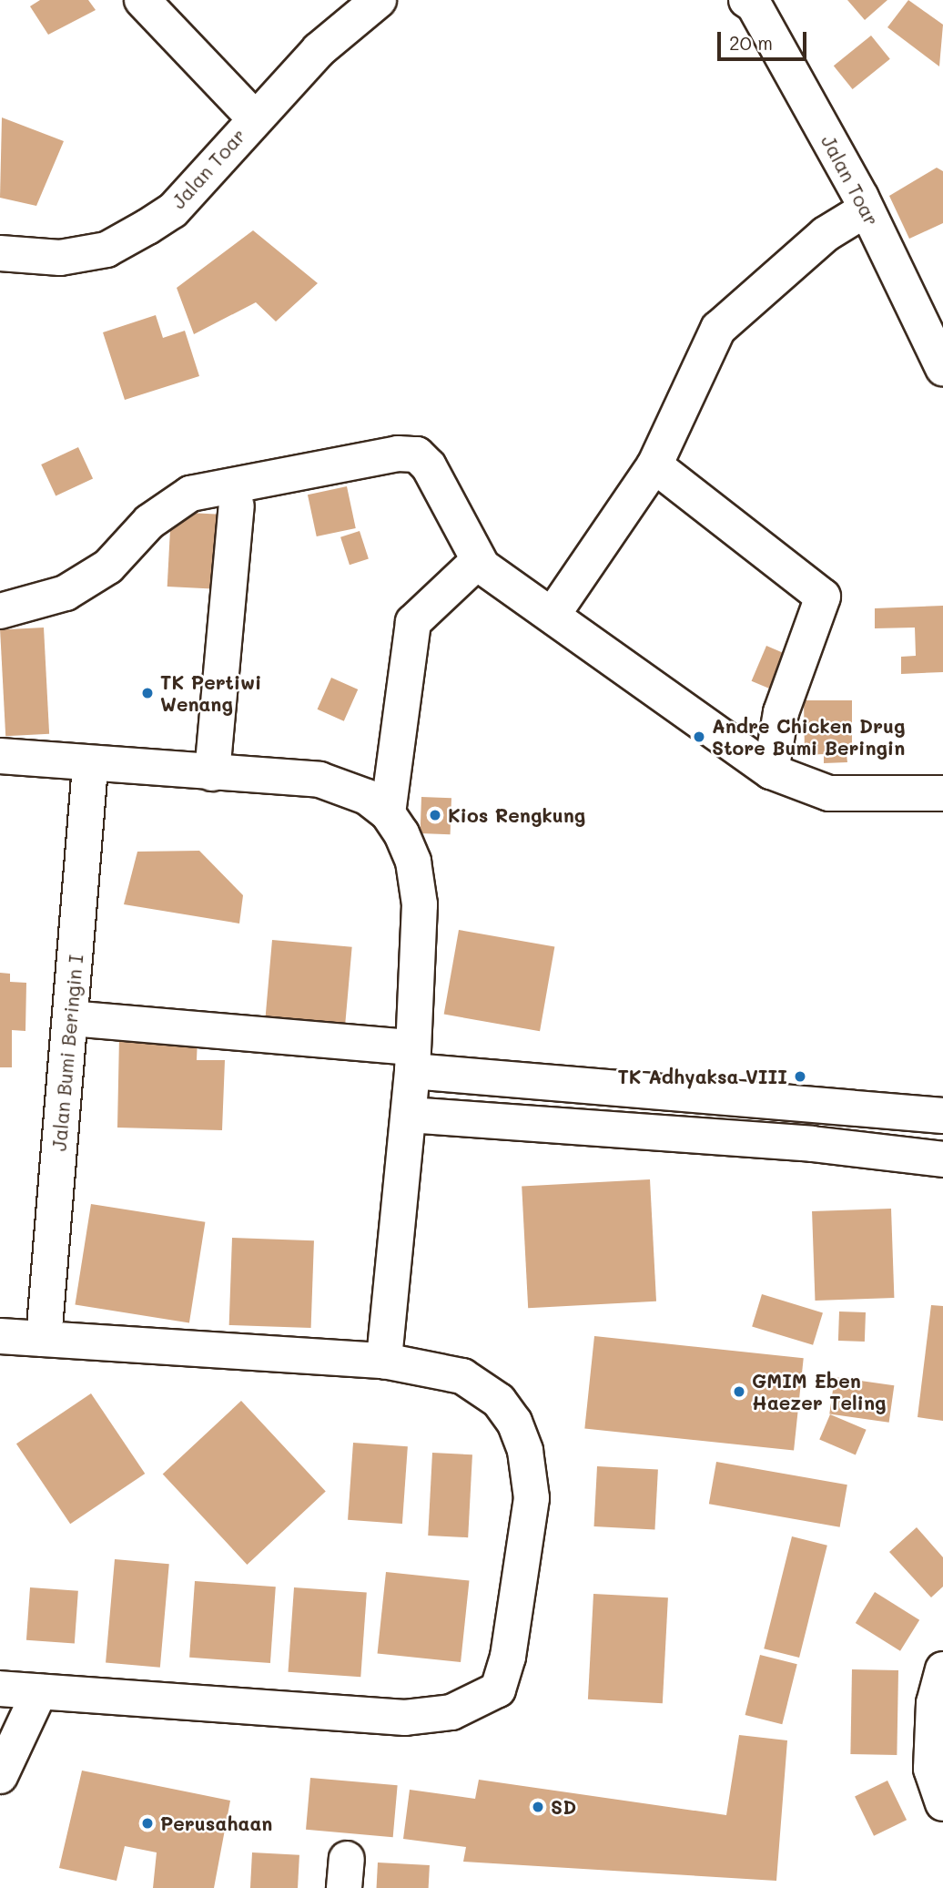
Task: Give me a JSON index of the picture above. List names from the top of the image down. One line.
{"streets":{"street":["Jalan Toar","Jalan Bumi Beringin I"]},"places":["TK Pertiwi Wenang","Andre Chicken Drug Store Bumi Beringin","Kios Rengkung","TK Adhyaksa VIII","GMIM Eben Haezer Teling","SD","Perusahaan"],"scale_bar":"20 m"}
